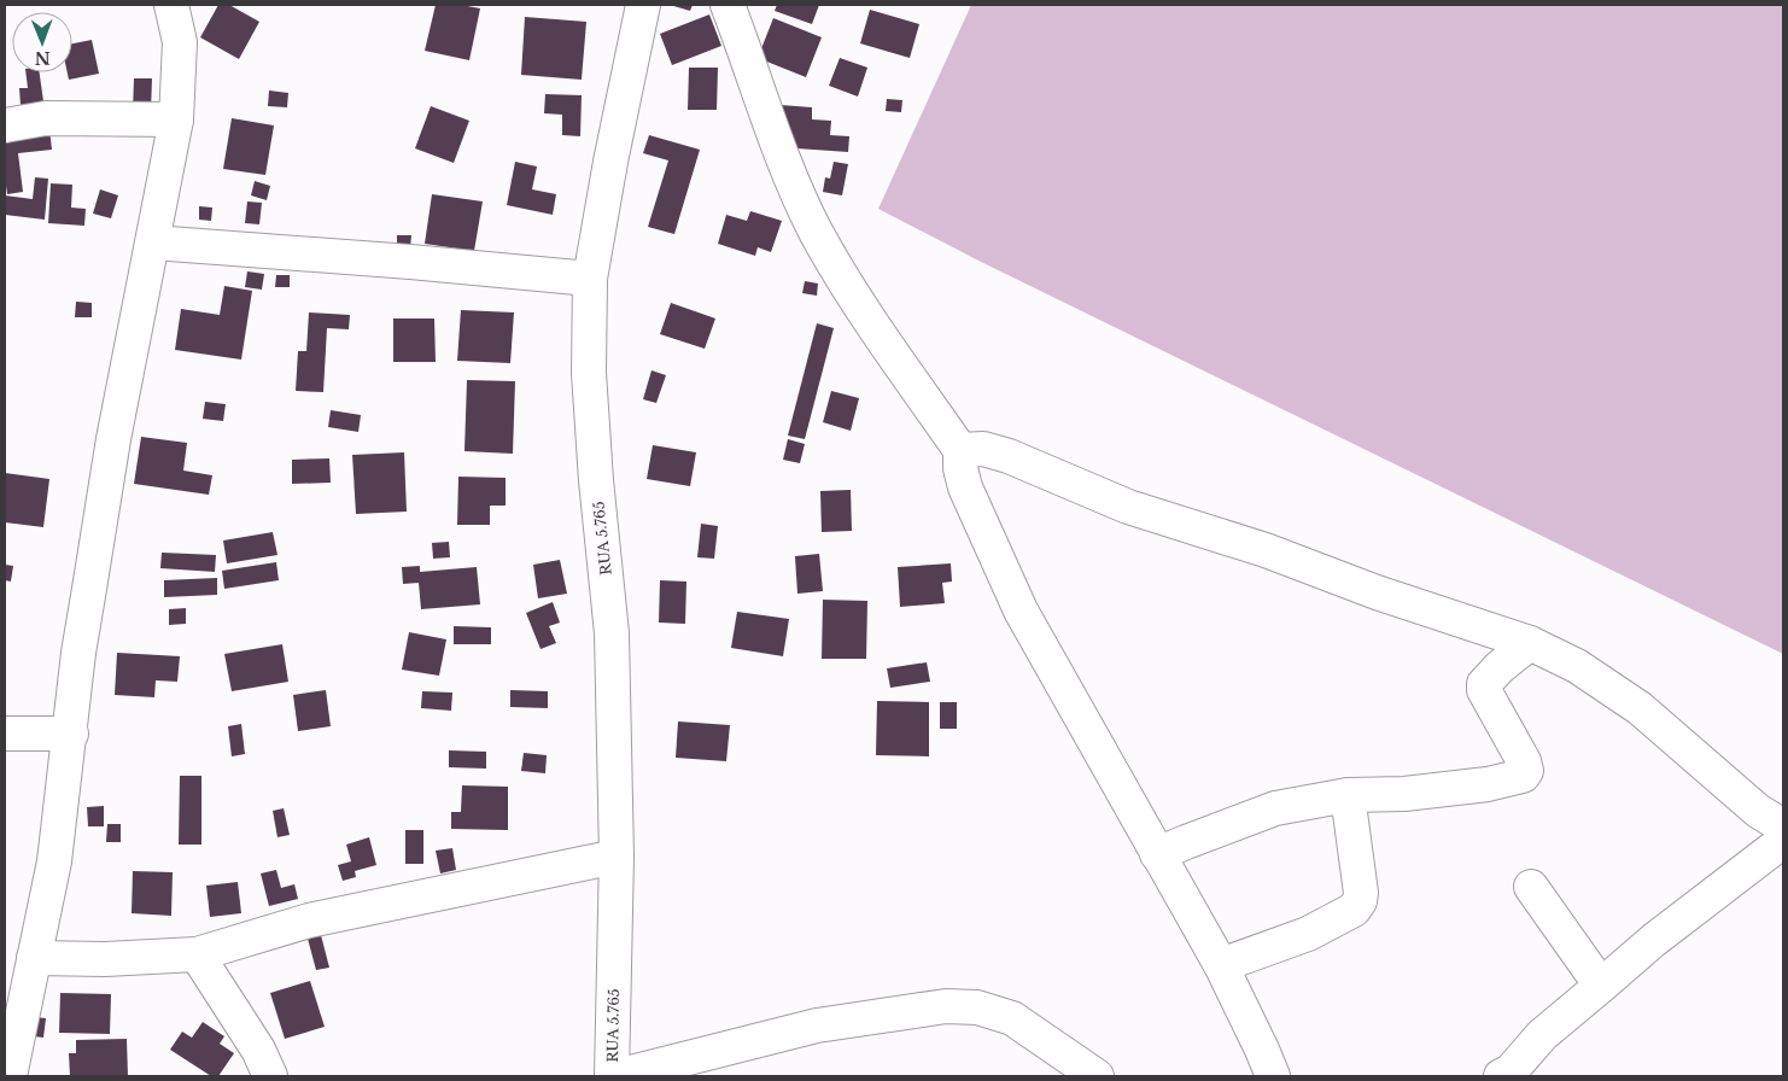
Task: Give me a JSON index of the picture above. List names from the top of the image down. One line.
{"streets":{"street":["RUA 5.765"]},"north":"bottom"}
